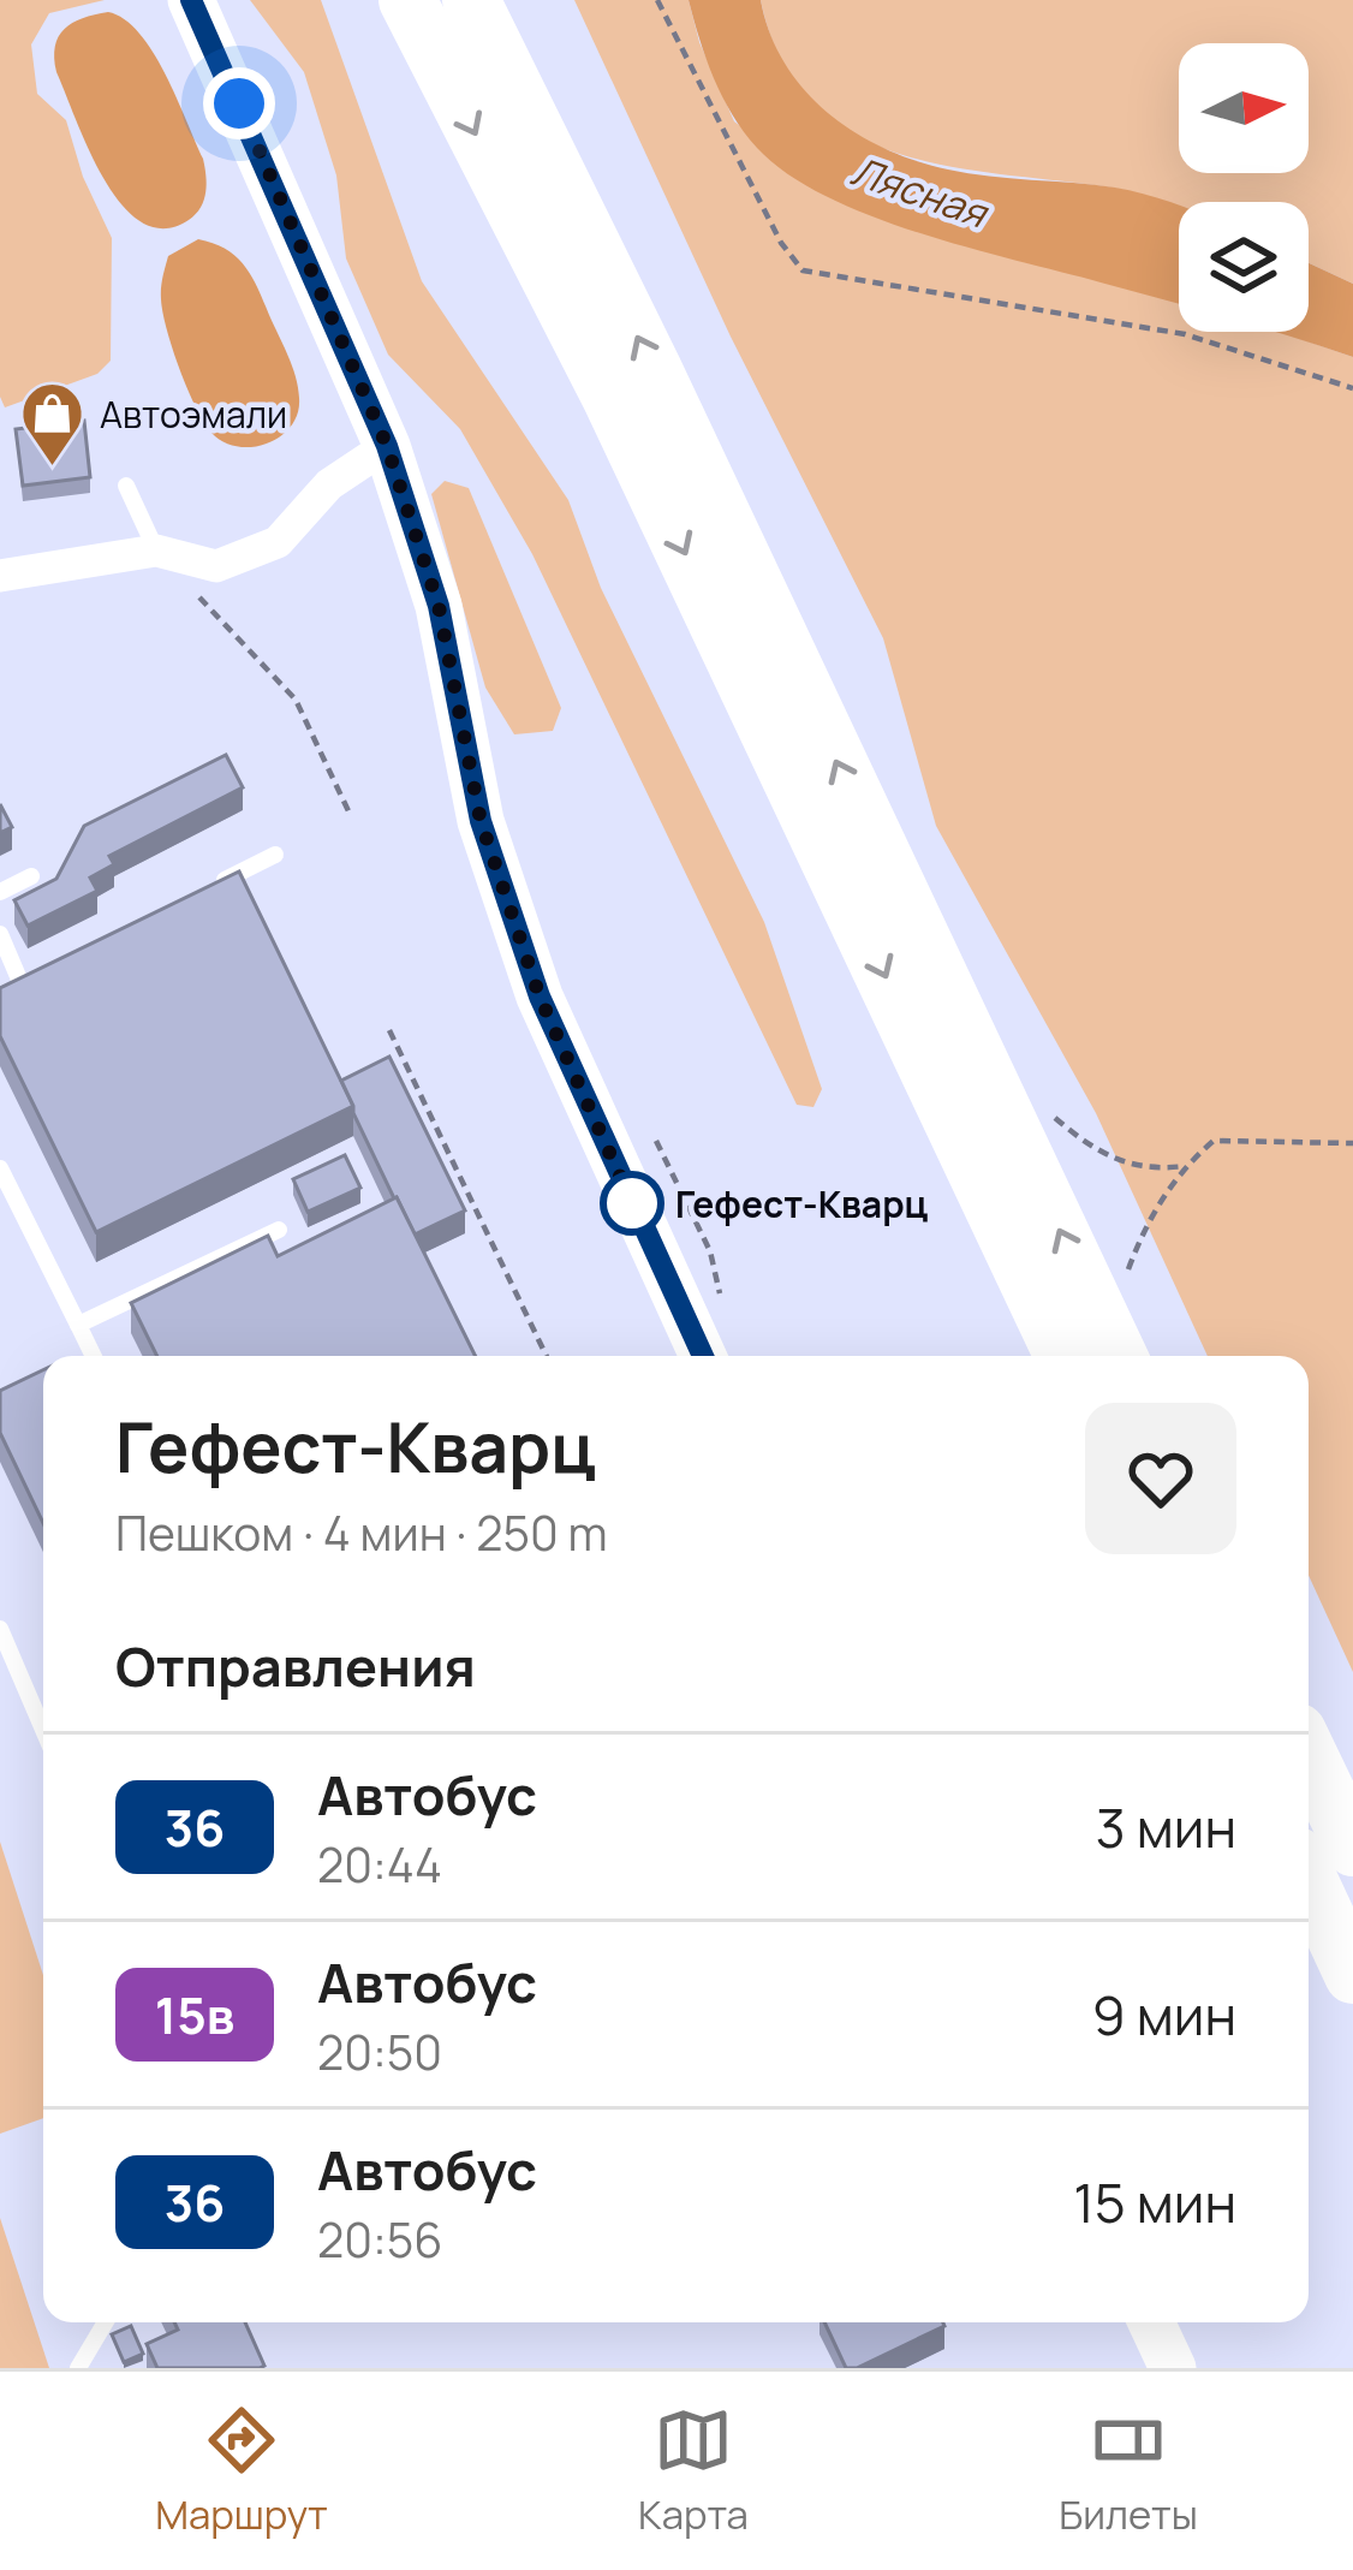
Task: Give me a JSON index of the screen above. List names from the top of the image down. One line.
{"water":["Лясная"],"places":{"shop":["Автоэмали"],"other":["Гефест-Кварц"]},"lines":["bus line 36"],"north":"right","page":{"heading":[["Гефест-Кварц","Пешком · 4 мин · 250 m"],"Отправления"],"list":[{"mark":"36","name":"Автобус","note":"20:44","value":"3 мин"},{"mark":"15в","name":"Автобус","note":"20:50","value":"9 мин"},{"mark":"36","name":"Автобус","note":"20:56","value":"15 мин"}],"tabs":["Маршрут","Карта","Билеты"]}}
